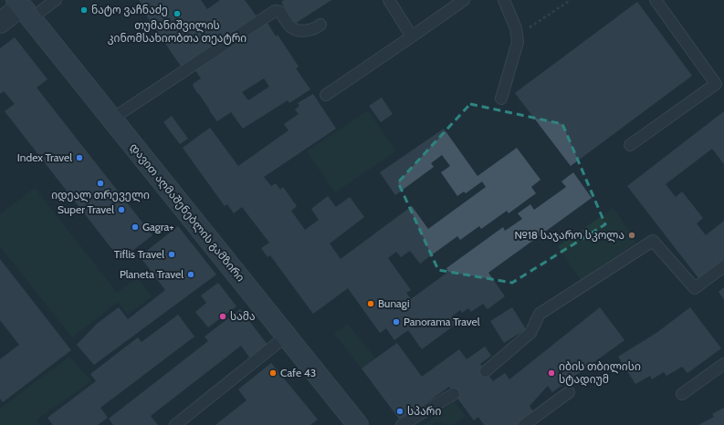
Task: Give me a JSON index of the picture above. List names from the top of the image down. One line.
{"streets":{"main road":["დავით აღმაშენებლის გამზირი"]},"places":["ნატო ვაჩნაძე","თუმანიშვილის კინომსახიობთა თეატრი","Index Travel","იდეალ თრეველი","Super Travel","Gagra+","№18 საჯარო სკოლა","Tiflis Travel","Planeta Travel","Bunagi","სამა","Panorama Travel","Cafe 43","იბის თბილისი სტადიუმ","სპარი"]}
